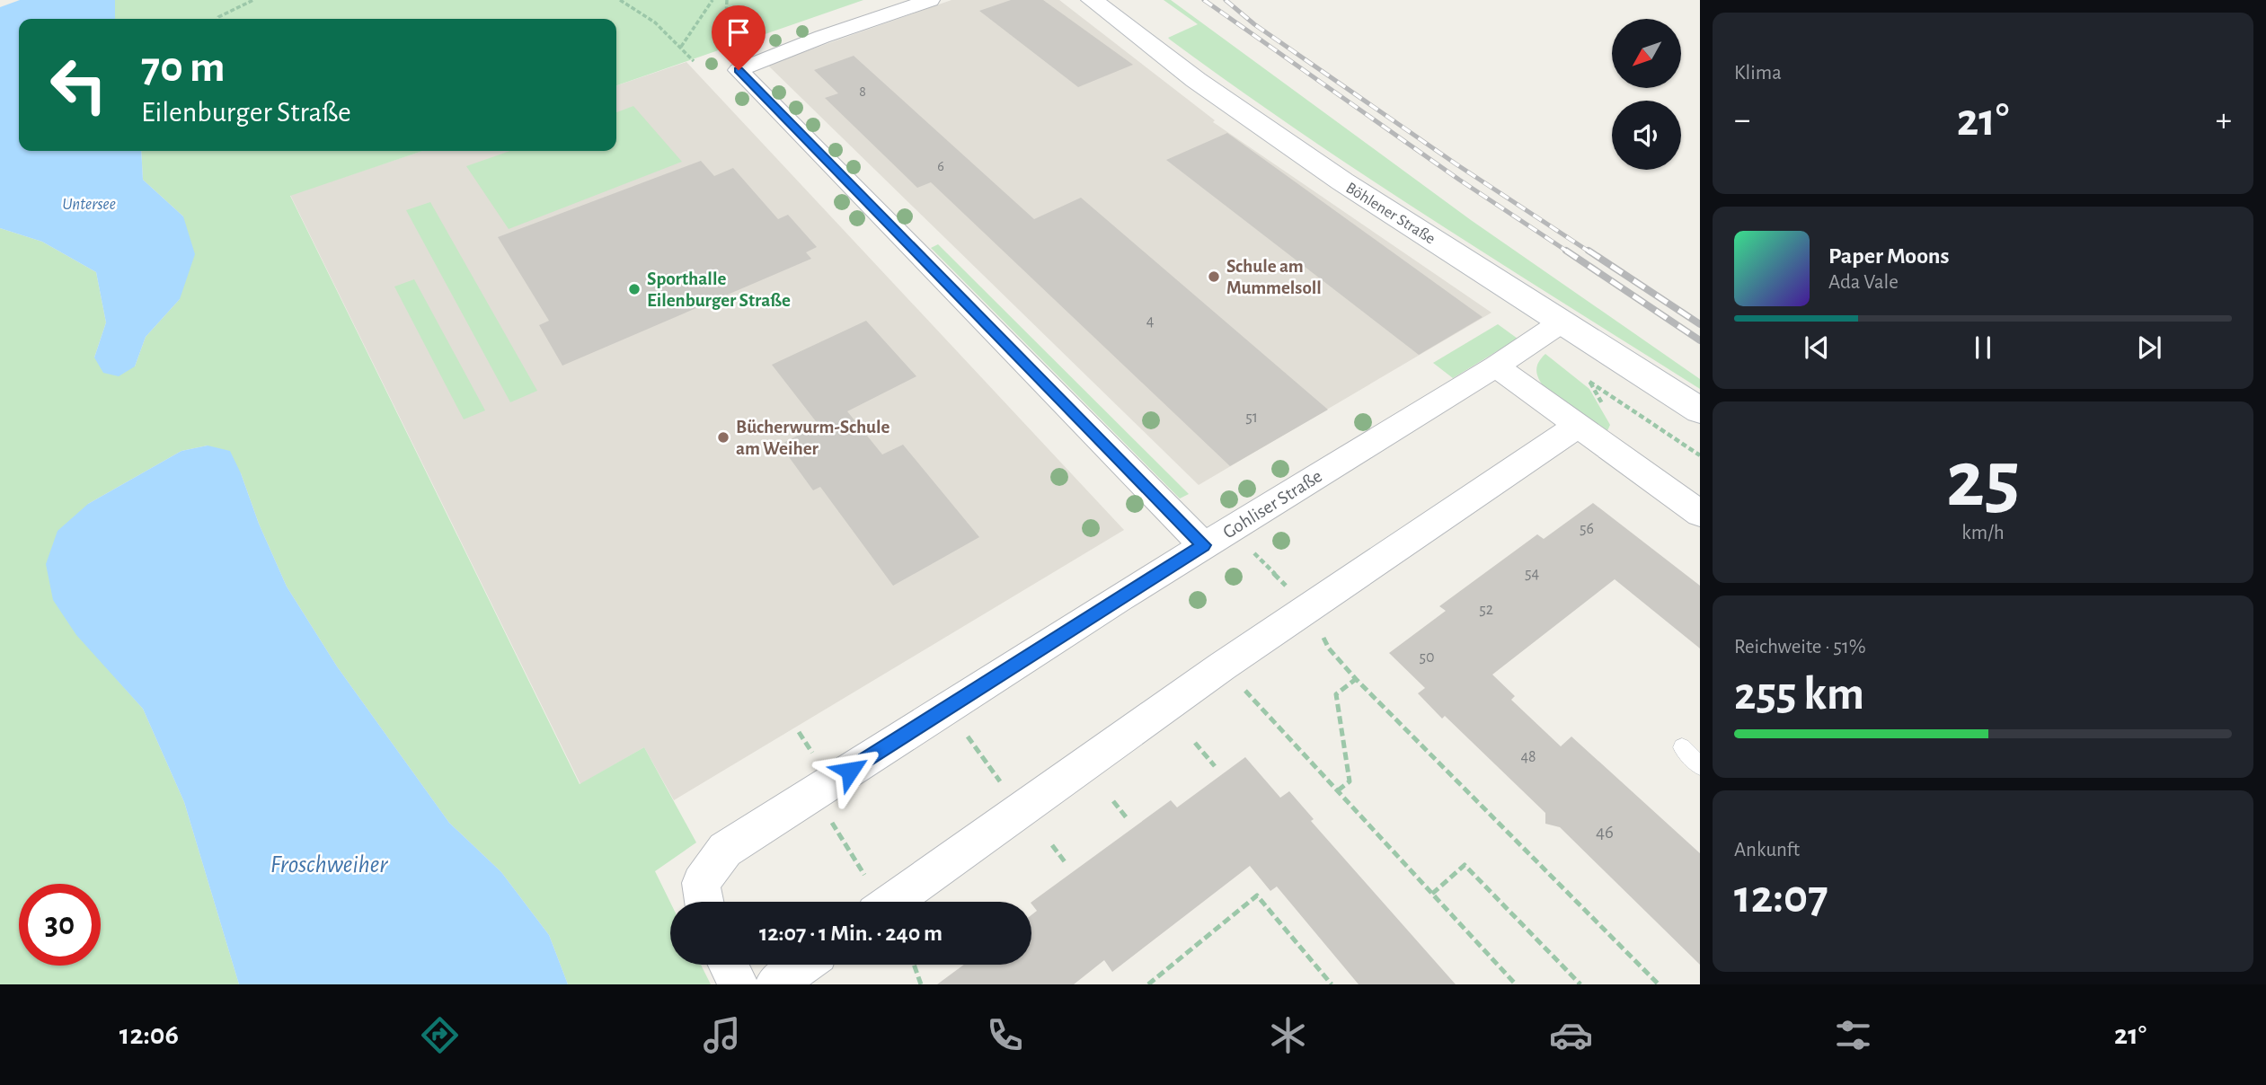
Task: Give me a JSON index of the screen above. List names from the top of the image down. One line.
{"streets":{"street":["Böhlener Straße","Gohliser Straße"]},"crossings":[["Böhlener Straße","Gohliser Straße"]],"water":["Untersee","Froschweiher"],"places":["Schule am Mummelsoll","Sporthalle Eilenburger Straße","Bücherwurm-Schule am Weiher"],"house_numbers":["8","6","4","51","56","54","52","50","48","46"],"north":"bottom left","page":{"tile":["Klima",["25","km/h"],["Reichweite · 51%","255 km"],["Ankunft","12:07"]],"turn":["70 m","Eilenburger Straße"],"heat":["−","21°","+"],"song":["Paper Moons","Ada Vale"],"limit":"30","trip":"12:07 · 1 Min. · 240 m","tabs":["12:06","21°"]}}
